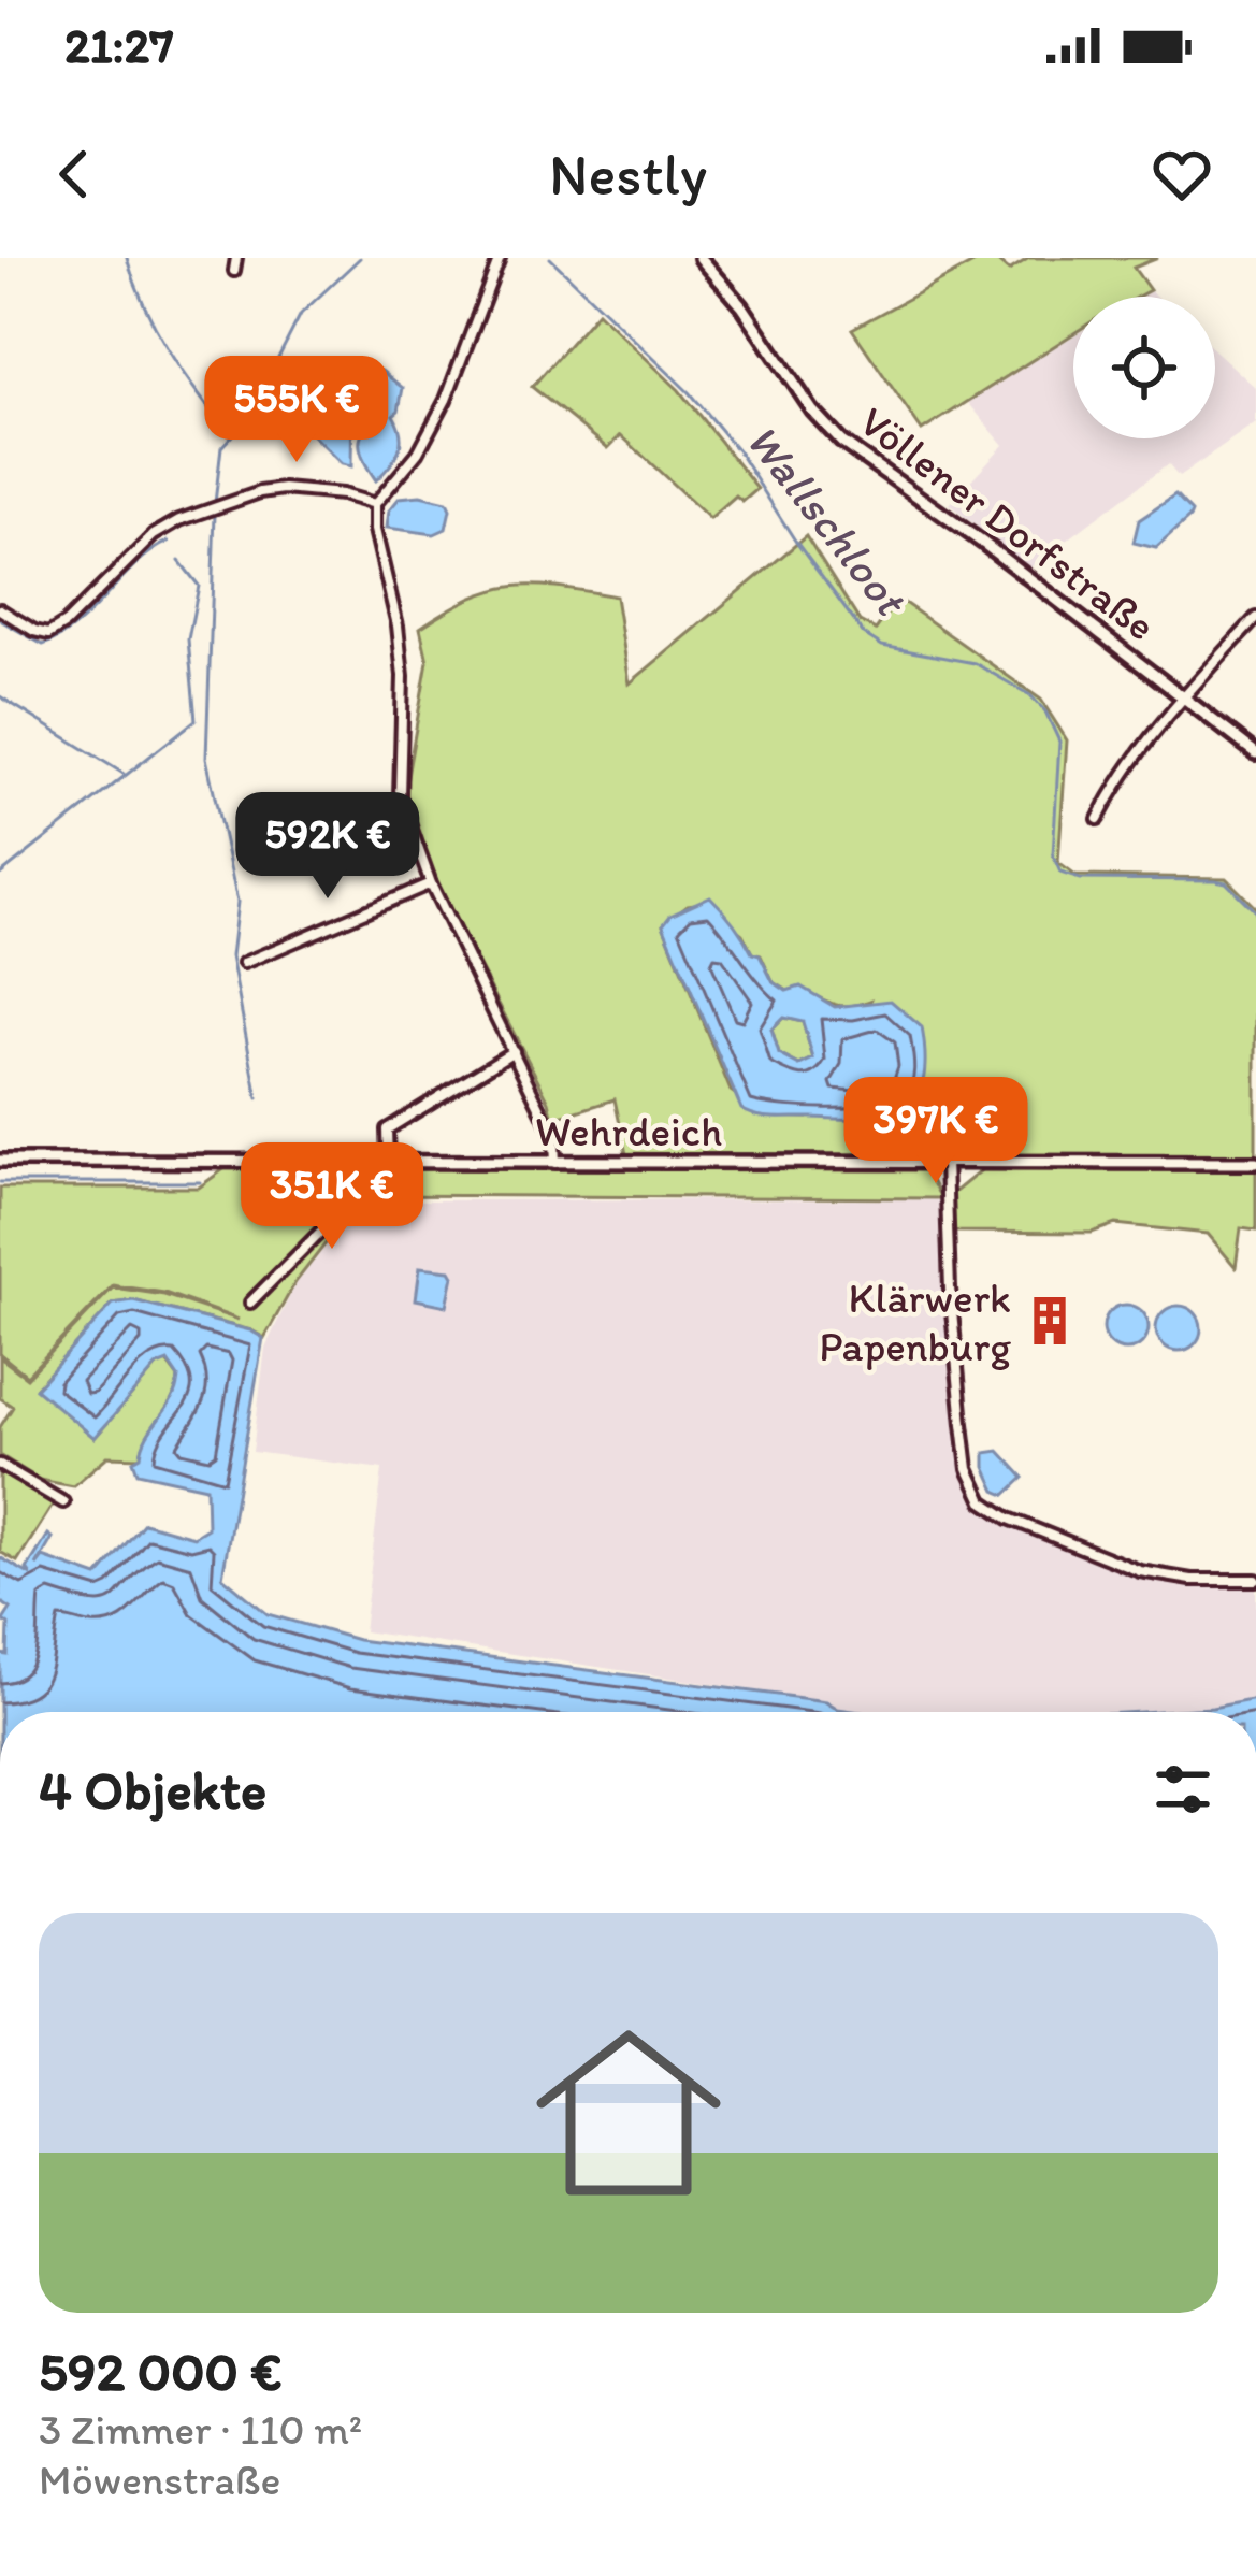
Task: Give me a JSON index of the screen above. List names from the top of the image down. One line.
{"streets":{"street":["Völlener Dorfstraße","Wehrdeich"]},"water":["Wallschloot"],"places":{"building":["Klärwerk Papenburg"]},"page":{"status":"21:27","header":"Nestly","price":["555K €","592K €","397K €","351K €"],"heading":"4 Objekte","list":[{"name":"592 000 €","note":"3 Zimmer · 110 m² · Möwenstraße"}]}}
